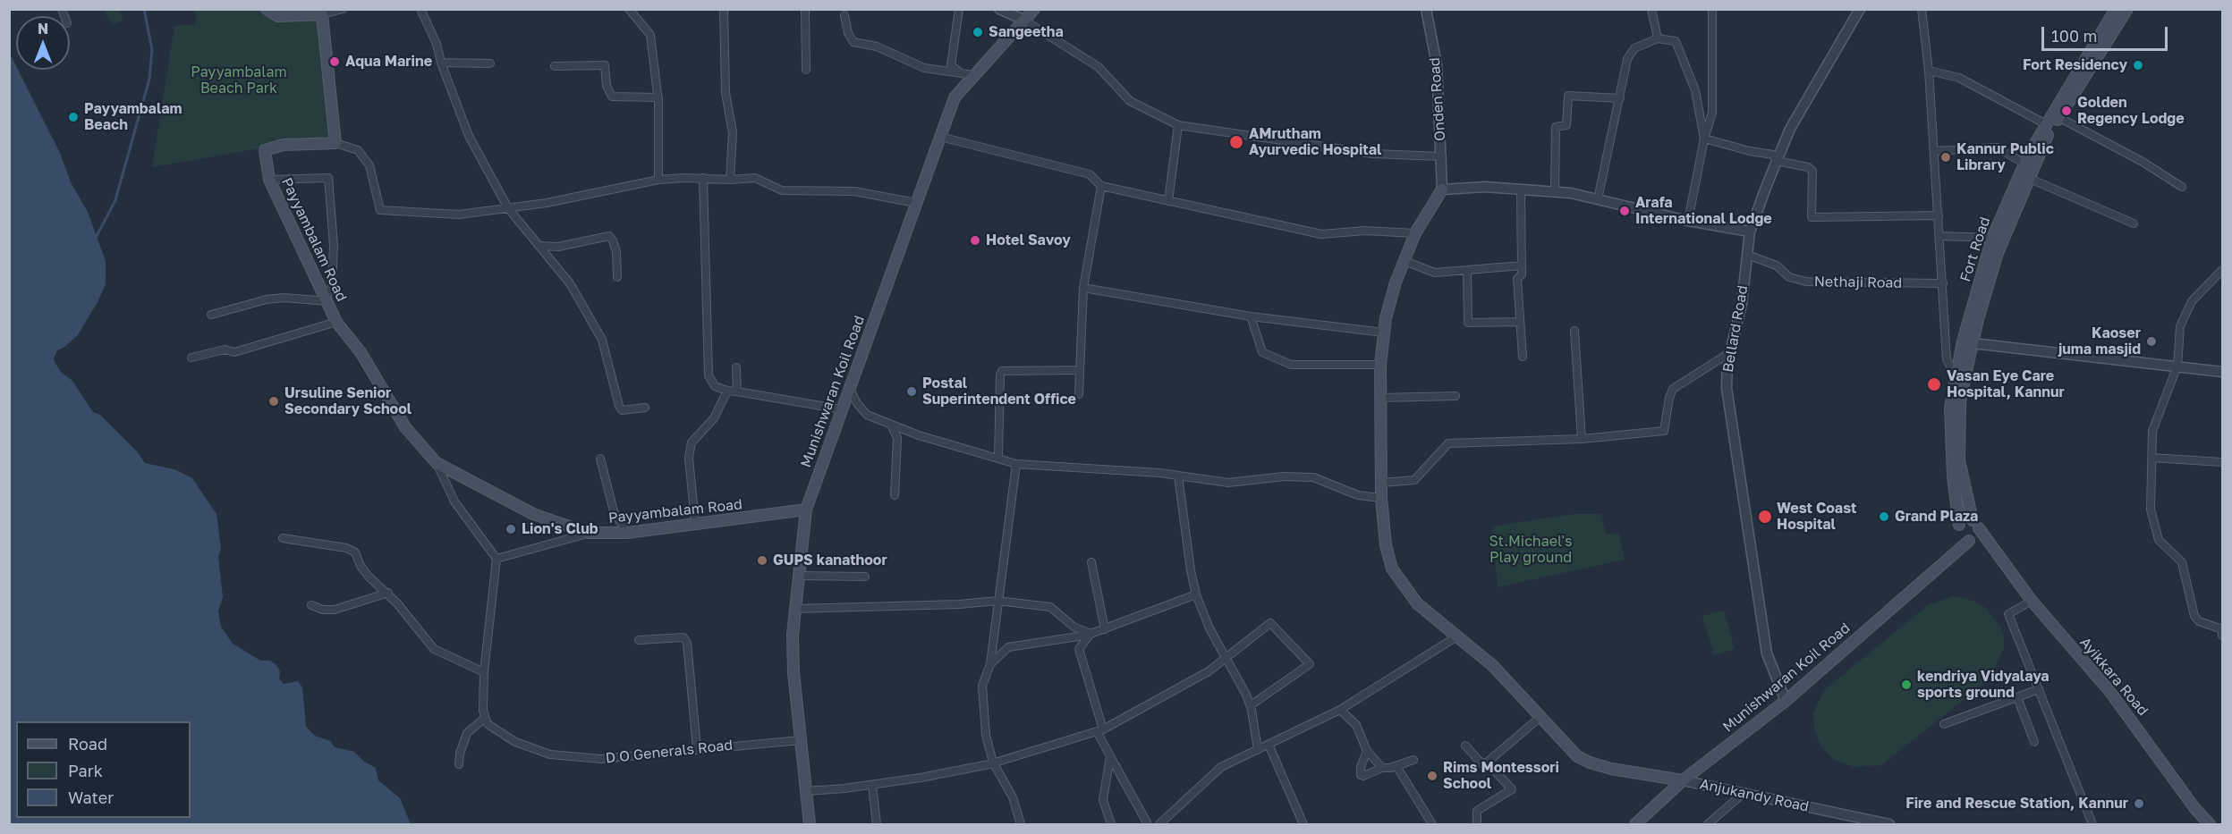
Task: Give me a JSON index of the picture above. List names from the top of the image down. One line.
{"streets":{"main road":["Payyambalam Road","Fort Road","Munishwaran Koil Road","Ayikkara Road"],"street":["Onden Road","Nethaji Road","Bellard Road","D O Generals Road","Anjukandy Road"]},"crossings":[["Payyambalam Road","Munishwaran Koil Road"],["Fort Road","Munishwaran Koil Road"],["Fort Road","Ayikkara Road"],["Nethaji Road","Bellard Road"],["Bellard Road","Munishwaran Koil Road"],["Munishwaran Koil Road","Ayikkara Road"],["Munishwaran Koil Road","D O Generals Road"],["Munishwaran Koil Road","Anjukandy Road"]],"parks":["Payyambalam Beach Park","St.Michael's Play ground"],"places":["Sangeetha","Aqua Marine","Fort Residency","Golden Regency Lodge","Payyambalam Beach","AMrutham Ayurvedic Hospital","Kannur Public Library","Arafa International Lodge","Hotel Savoy","Kaoser juma masjid","Vasan Eye Care Hospital, Kannur","Postal Superintendent Office","Ursuline Senior Secondary School","West Coast Hospital","Grand Plaza","Lion's Club","GUPS kanathoor","kendriya Vidyalaya sports ground","Rims Montessori School","Fire and Rescue Station, Kannur"],"legend":["Road","Park","Water"],"scale_bar":"100 m","north":"top"}
